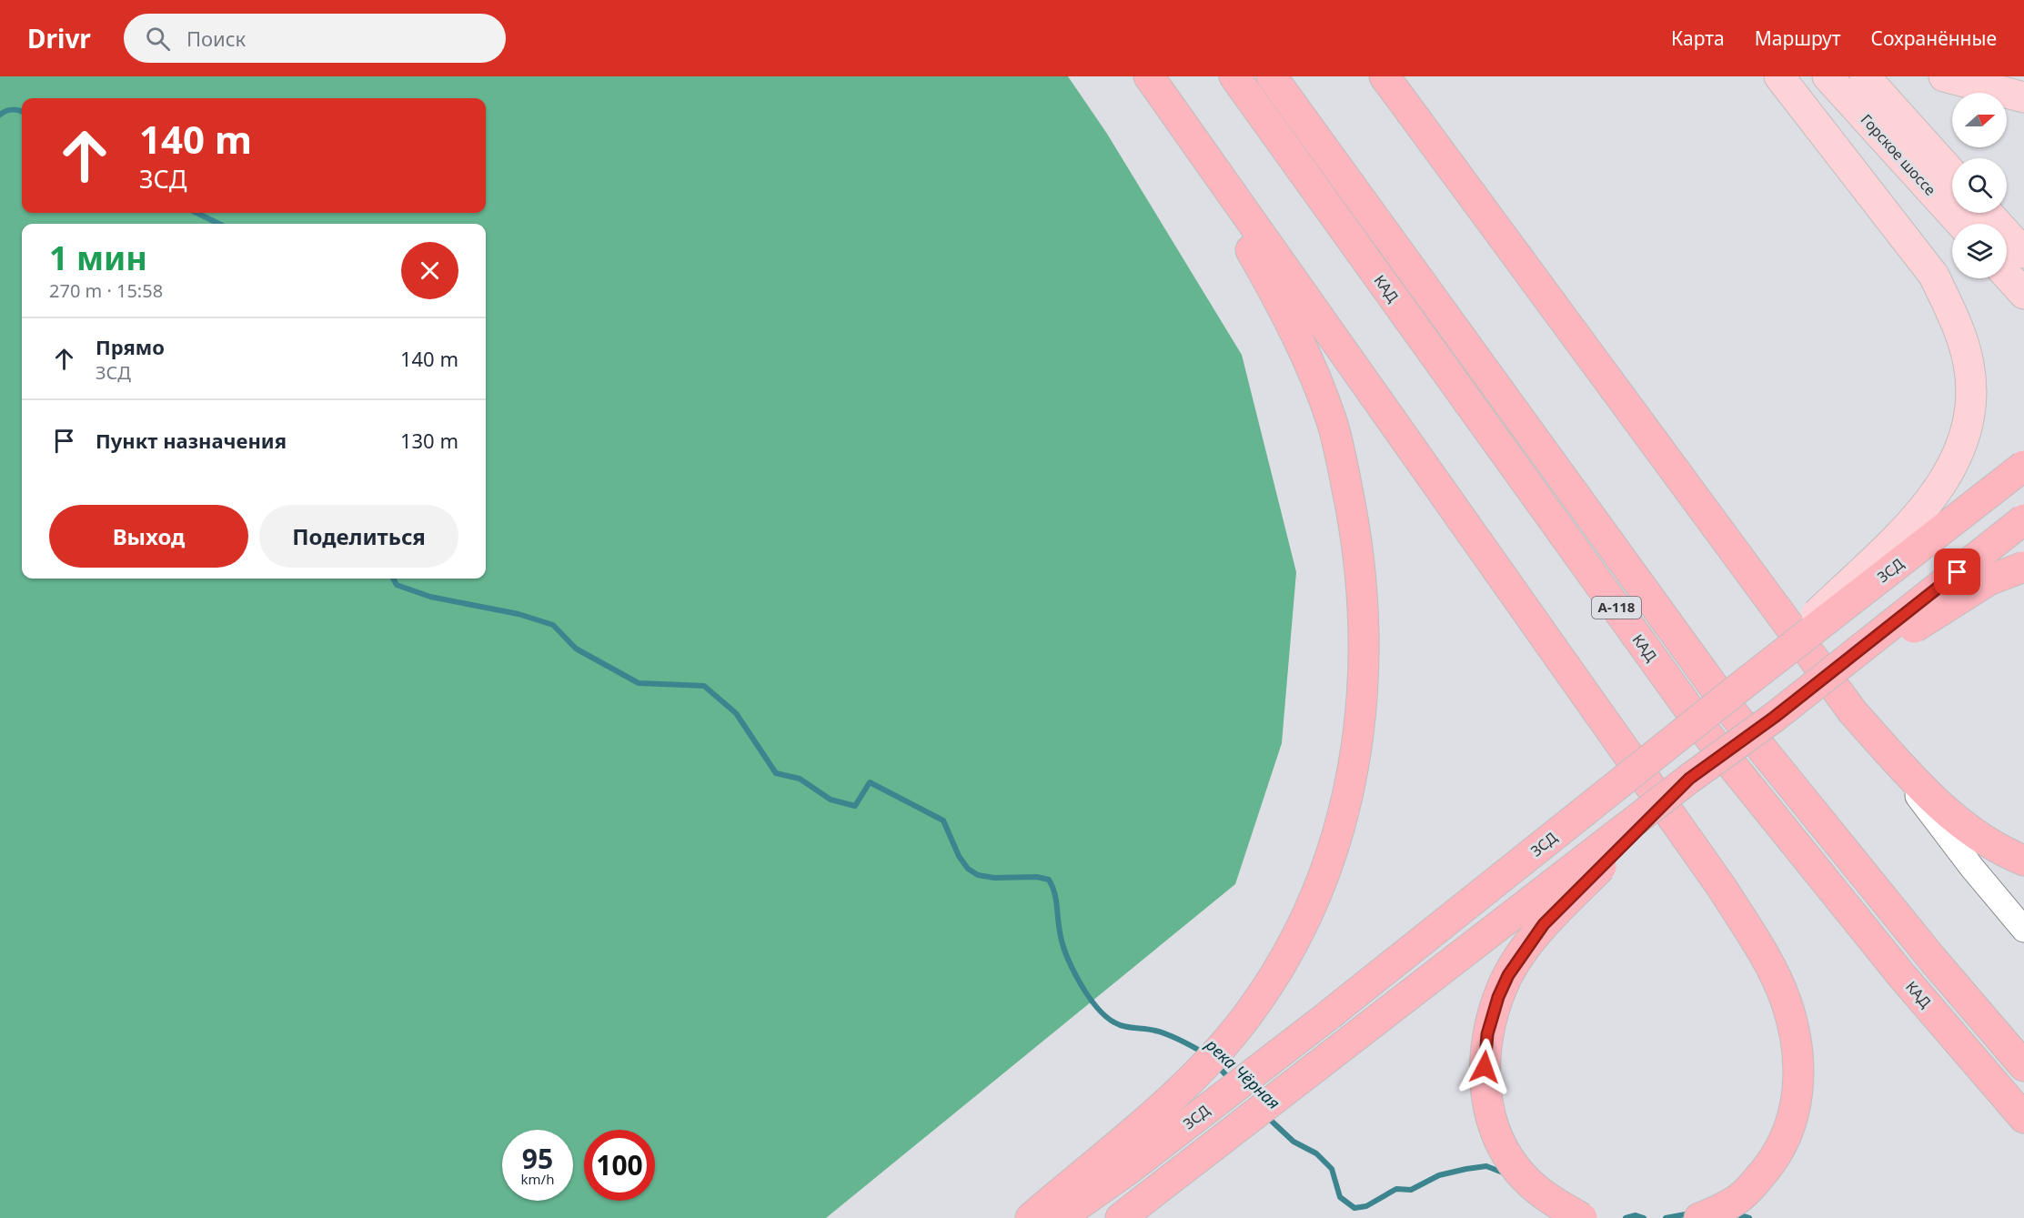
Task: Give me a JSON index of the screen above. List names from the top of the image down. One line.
{"streets":{"highway":["КАД","ЗСД","А-118"],"main road":["Горское шоссе"]},"water":["река Чёрная"],"north":"right","page":{"header":"Drivr","search":"Поиск","nav":["Карта","Маршрут","Сохранённые"],"turn":["140 m","ЗСД"],"heading":["1 мин","270 m · 15:58"],"list":[{"name":"Прямо","note":"ЗСД","value":"140 m"},{"name":"Пункт назначения","value":"130 m"}],"buttons":["Выход","Поделиться"],"speed":"95 km/h","limit":"100"}}
